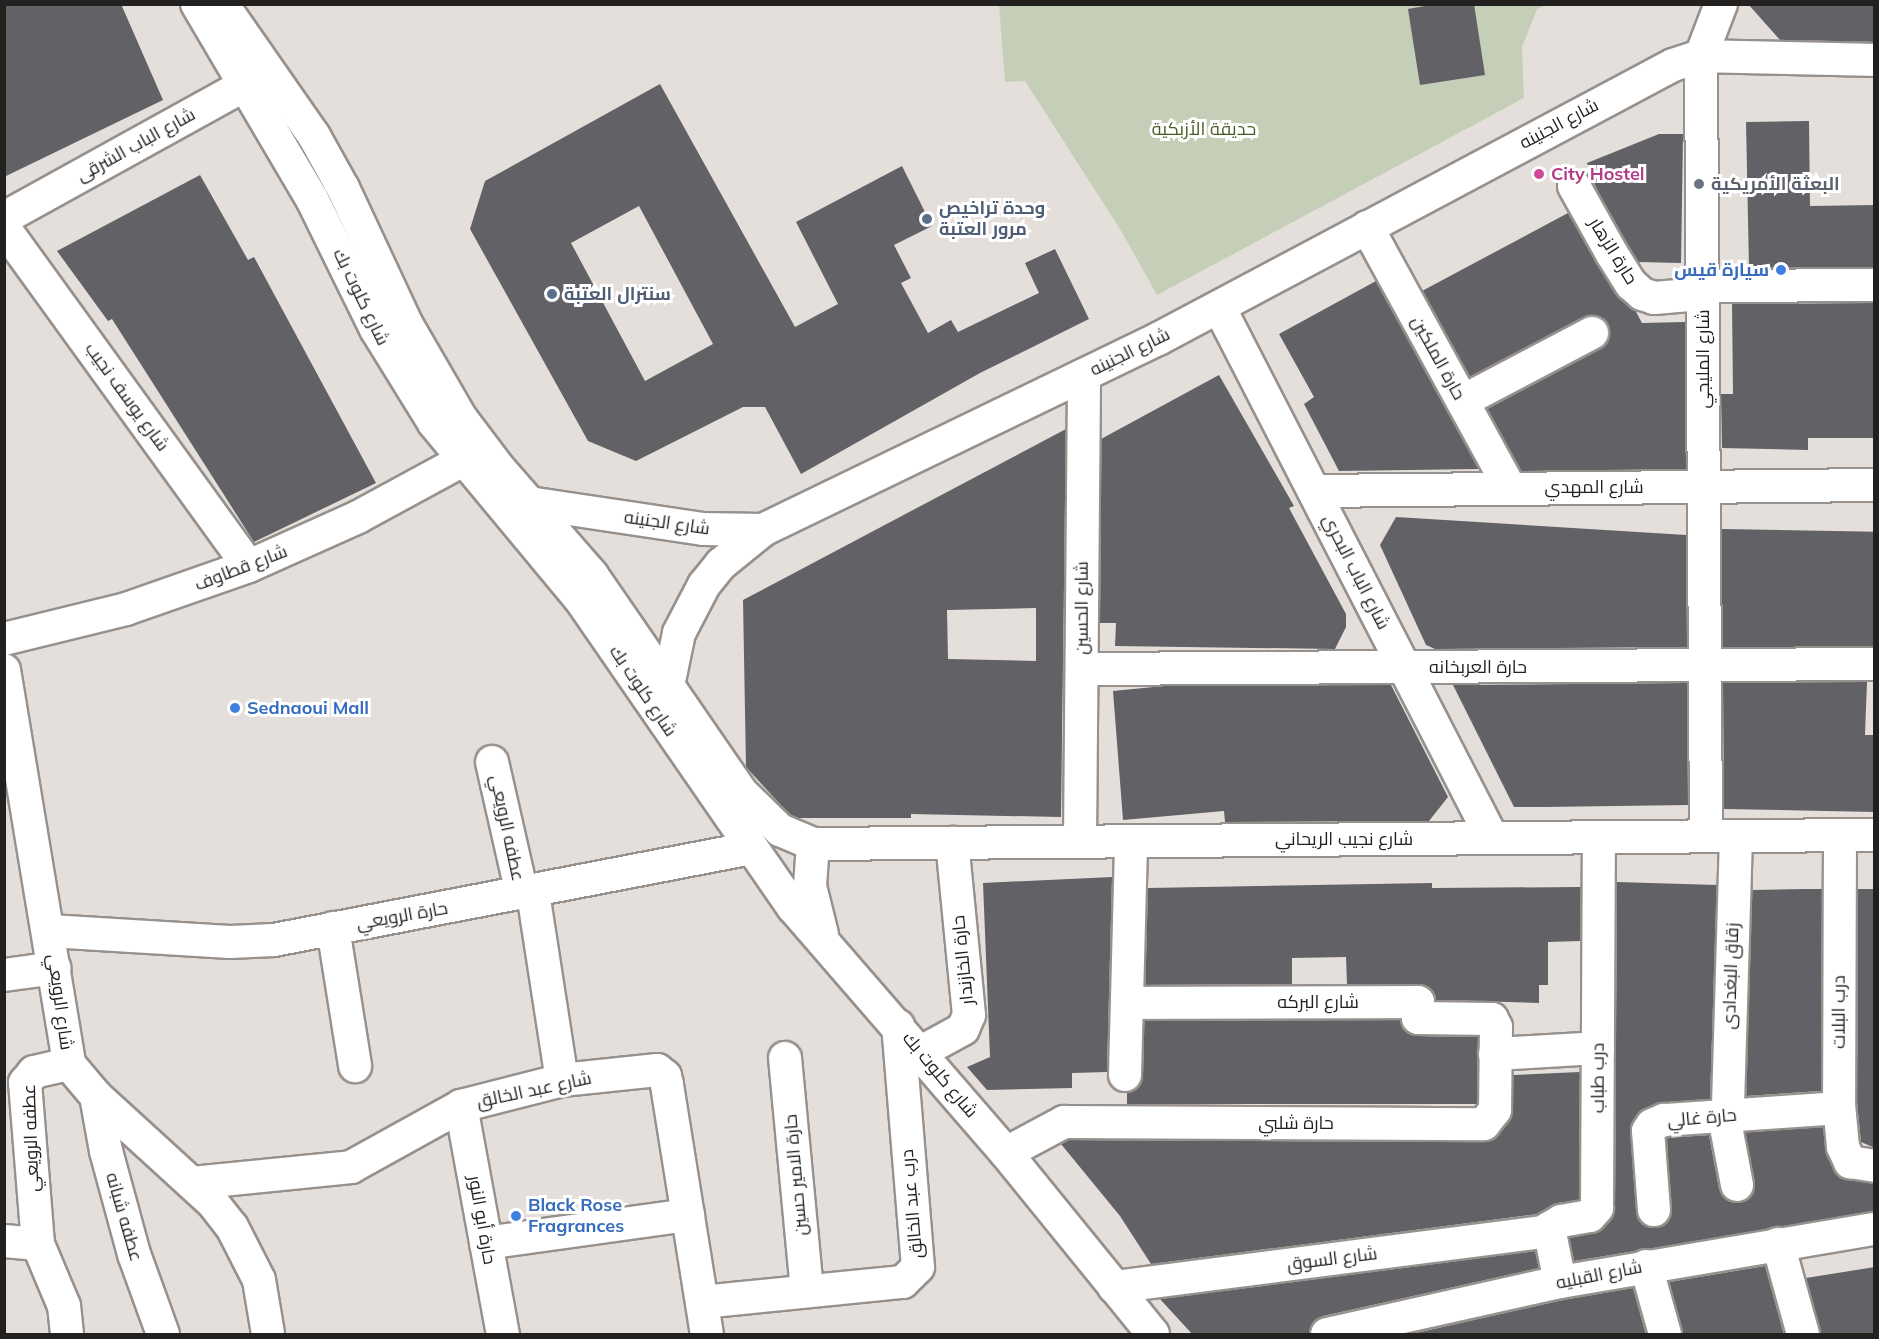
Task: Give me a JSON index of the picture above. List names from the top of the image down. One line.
{"streets":{"street":["شارع الجنينه","شارع الباب الشرقى","حارة الزهار","شارع كلوت بك","حارة الملكين","شارع المليجي","شارع يوسف نجيب","شارع المهدي","شارع قطاوف","شارع الباب البحري","شارع الحسين","حارة العربخانه","عطفه الرويعي","شارع نجيب الريحاني","حارة الرويعي","حارة الخازندار","زقاق البغدادى","شارع الرويعي","شارع البركه","درب البلات","درب طباب","شارع عبد الخالق","حارة غالي","حارة شلبي","حارة الامير حسين","درب عبد الخالق","عطفه شبانه","حارة أبو النور","شارع السوق","شارع القبليه"]},"crossings":[["شارع الجنينه","شارع كلوت بك"],["شارع الجنينه","حارة الملكين"],["شارع الجنينه","شارع المليجي"],["شارع الجنينه","شارع الباب البحري"],["شارع الجنينه","شارع الحسين"],["شارع الباب الشرقى","شارع كلوت بك"],["حارة الزهار","شارع المليجي"],["شارع كلوت بك","شارع قطاوف"],["شارع كلوت بك","شارع نجيب الريحاني"],["شارع كلوت بك","حارة الرويعي"],["شارع كلوت بك","حارة الخازندار"],["شارع كلوت بك","حارة شلبي"],["شارع كلوت بك","درب عبد الخالق"],["شارع كلوت بك","شارع السوق"],["حارة الملكين","شارع المهدي"],["شارع المليجي","شارع المهدي"],["شارع المليجي","حارة العربخانه"],["شارع المليجي","شارع نجيب الريحاني"],["شارع المليجي","زقاق البغدادى"],["شارع يوسف نجيب","شارع قطاوف"],["شارع المهدي","شارع الباب البحري"],["شارع الباب البحري","حارة العربخانه"],["شارع الباب البحري","شارع نجيب الريحاني"],["شارع الحسين","حارة العربخانه"],["شارع الحسين","شارع نجيب الريحاني"],["عطفه الرويعي","حارة الرويعي"],["عطفه الرويعي","شارع الرويعي"],["عطفه الرويعي","شارع عبد الخالق"],["شارع نجيب الريحاني","حارة الخازندار"],["شارع نجيب الريحاني","زقاق البغدادى"],["شارع نجيب الريحاني","درب البلات"],["شارع نجيب الريحاني","درب طباب"],["حارة الرويعي","شارع الرويعي"],["زقاق البغدادى","حارة غالي"],["شارع الرويعي","شارع عبد الخالق"],["شارع الرويعي","عطفه شبانه"],["شارع البركه","حارة شلبي"],["درب البلات","حارة غالي"],["درب طباب","شارع السوق"],["شارع عبد الخالق","درب عبد الخالق"],["شارع عبد الخالق","حارة أبو النور"],["حارة الامير حسين","درب عبد الخالق"]],"parks":["حديقة الأزبكية"],"places":["City Hostel","البعثة الأمريكية","وحدة تراخيص مرور العتبة","سيارة قيس","سنترال العتبة","Sednaoui Mall","Black Rose Fragrances"]}
